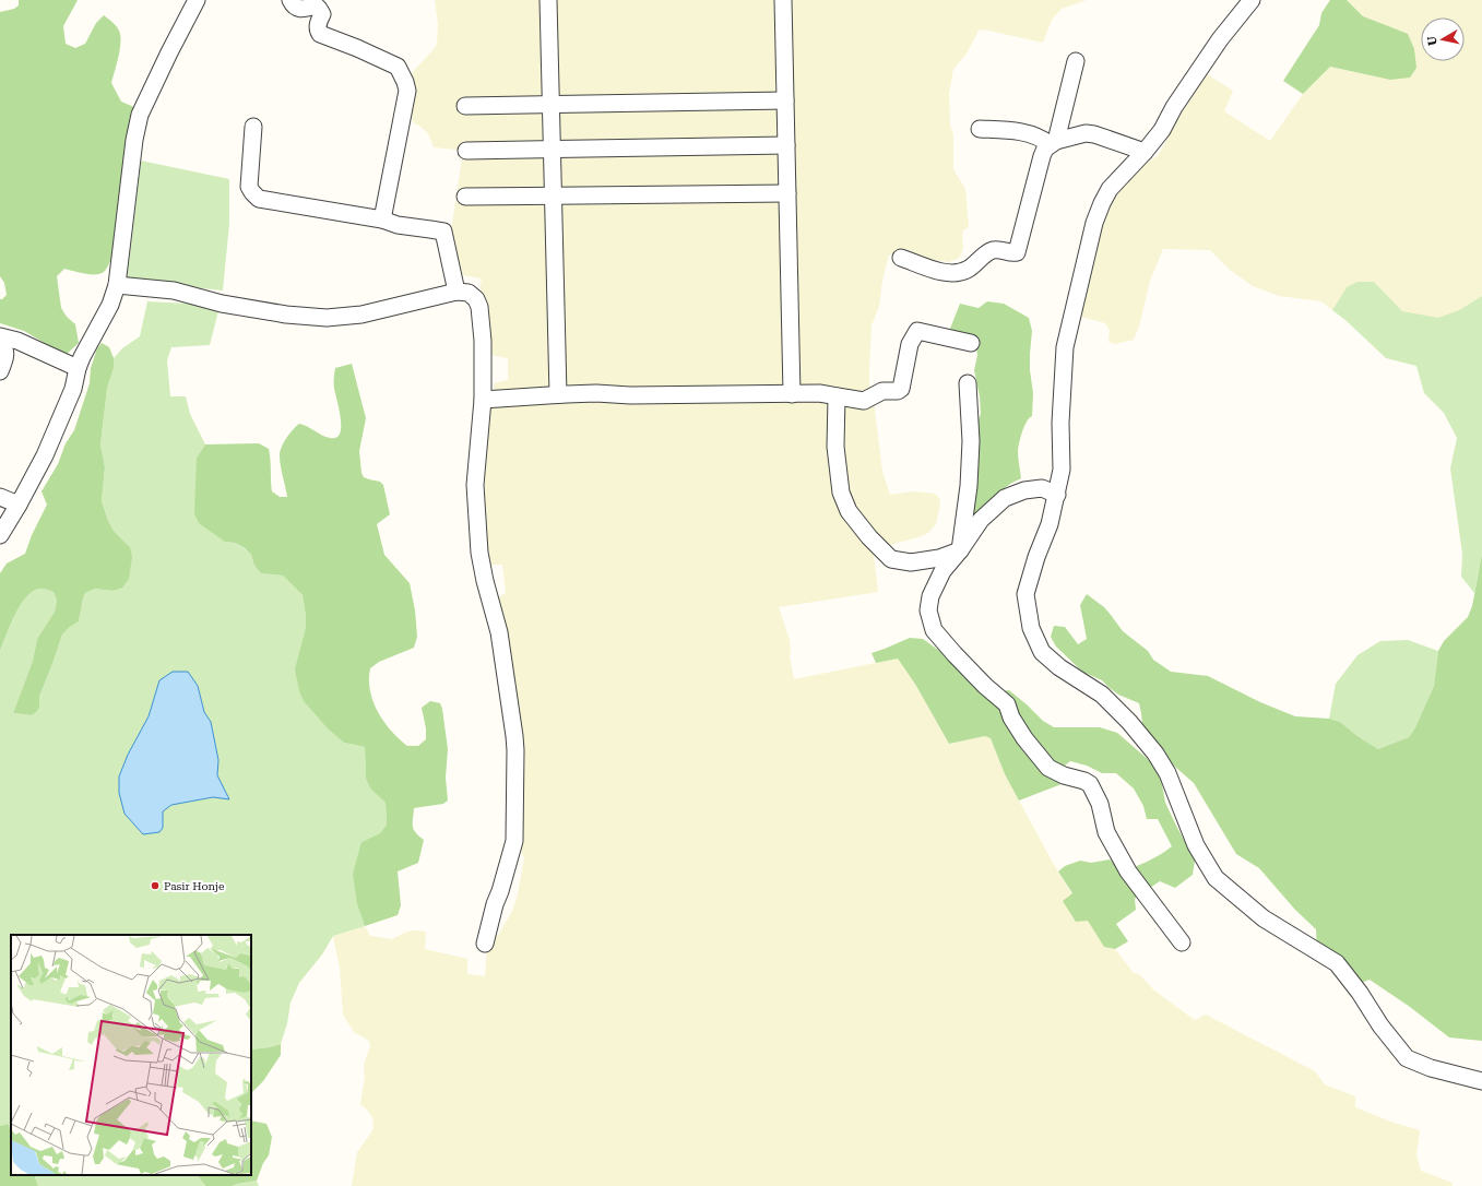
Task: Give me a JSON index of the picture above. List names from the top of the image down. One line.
{"places":["Pasir Honje"],"north":"left"}
